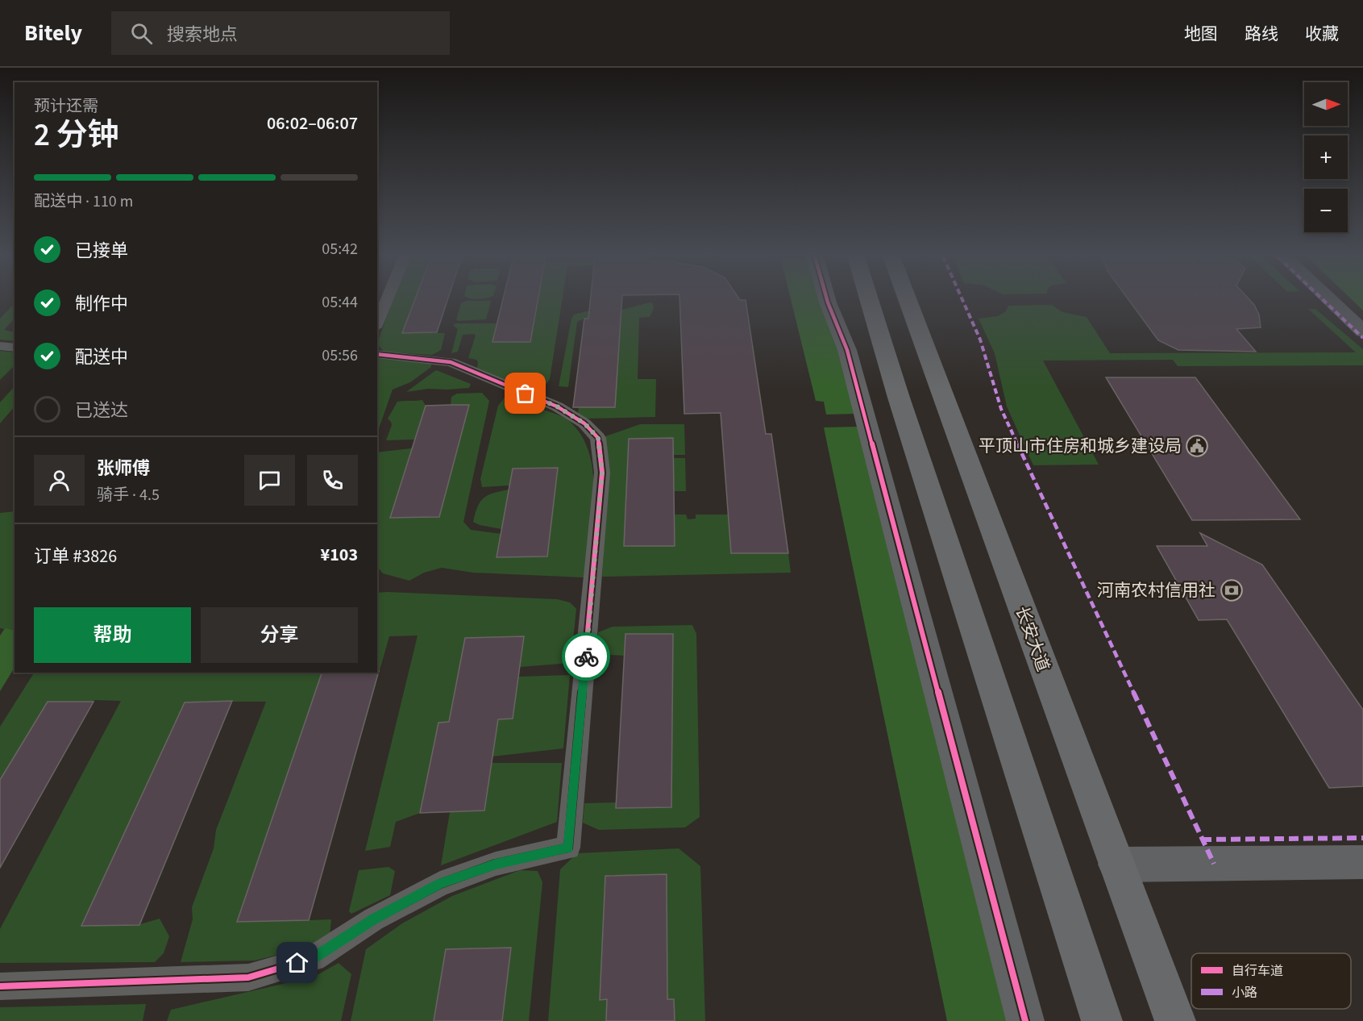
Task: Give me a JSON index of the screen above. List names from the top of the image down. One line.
{"streets":{"main road":["长安大道"]},"places":{"public building":["平顶山市住房和城乡建设局"],"bank":["河南农村信用社"]},"legend":["自行车道","小路"],"north":"right","page":{"header":"Bitely","search":"搜索地点","nav":["地图","路线","收藏"],"map_buttons":["+","−"],"heading":["2 分钟","预计还需","06:02–06:07"],"panel":["张师傅","骑手 · 4.5","订单 #3826","¥103"],"bar":"配送中 · 110 m","list":[["已接单","05:42"],["制作中","05:44"],["配送中","05:56"],"已送达"],"buttons":["帮助","分享"]}}
